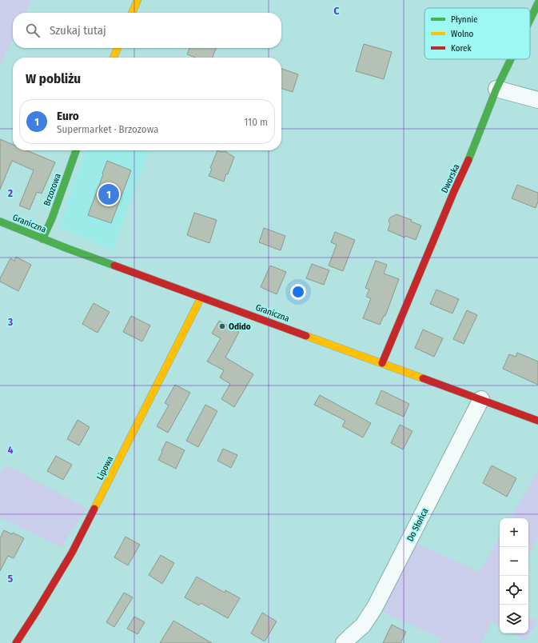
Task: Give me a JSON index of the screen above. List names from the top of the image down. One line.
{"streets":{"street":["Dworska","Brzozowa","Graniczna","Lipowa","Do Słońca"]},"crossings":[["Dworska","Graniczna"],["Brzozowa","Graniczna"],["Graniczna","Lipowa"],["Graniczna","Do Słońca"]],"places":["Odido"],"legend":["Płynnie","Wolno","Korek"],"page":{"search":"Szukaj tutaj","heading":"W pobliżu","list":[{"mark":"1","name":"Euro","note":"Supermarket · Brzozowa","value":"110 m"}],"pins":"1","map_buttons":["+","−"]},"grid":{"columns":["C"],"rows":["2","3","4","5"]}}
